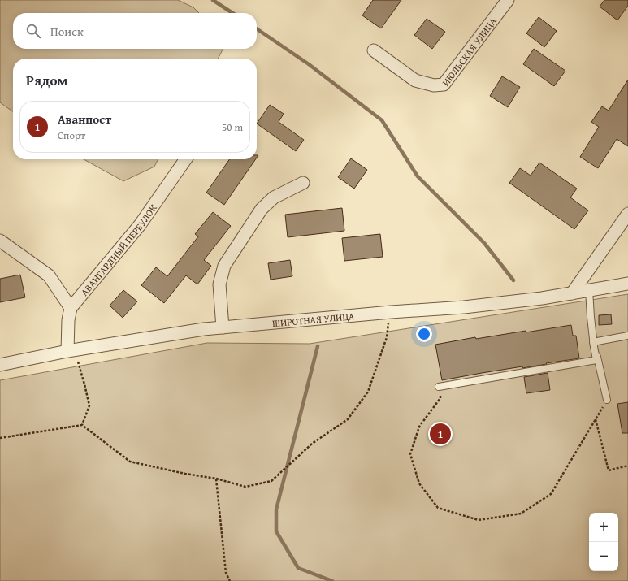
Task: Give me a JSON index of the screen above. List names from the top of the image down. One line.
{"streets":{"street":["ИЮЛЬСКАЯ УЛИЦА","АВАНГАРДНЫЙ ПЕРЕУЛОК","ШИРОТНАЯ УЛИЦА"]},"page":{"search":"Поиск","heading":"Рядом","list":[{"mark":"1","name":"Аванпост","note":"Спорт","value":"50 m"}],"pins":"1","map_buttons":["+","−"]}}
